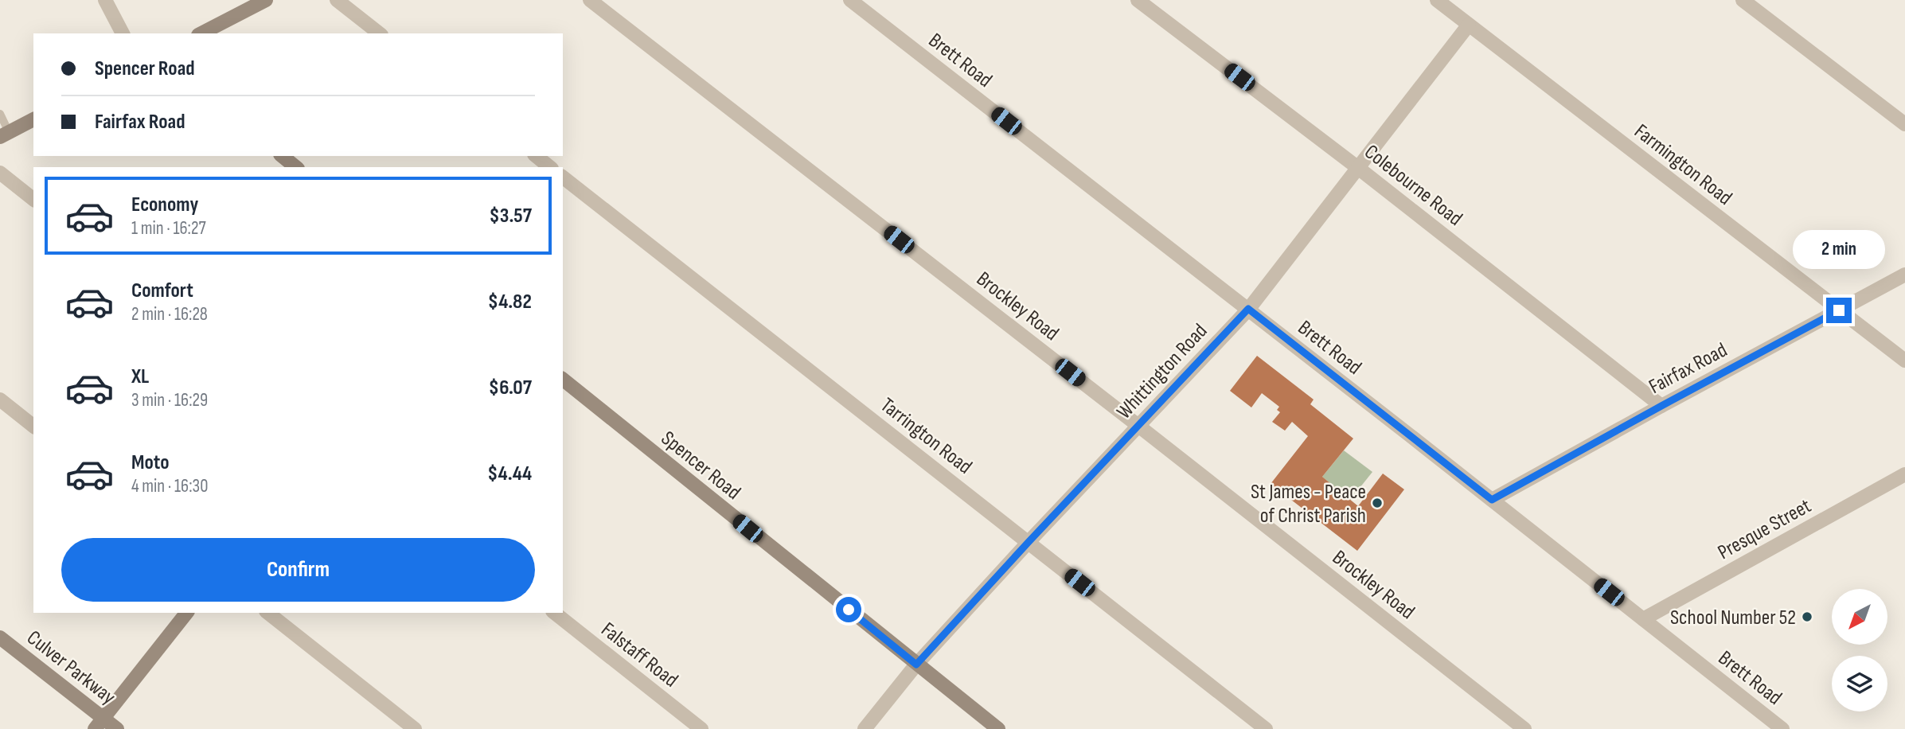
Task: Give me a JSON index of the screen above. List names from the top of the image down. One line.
{"streets":{"street":["Brett Road","Farmington Road","Colebourne Road","Brockley Road","Fairfax Road","Whittington Road","Tarrington Road","Spencer Road","Presque Street","Falstaff Road","Culver Parkway"]},"crossings":[["Brett Road","Fairfax Road"],["Brett Road","Whittington Road"],["Brett Road","Presque Street"],["Farmington Road","Fairfax Road"],["Farmington Road","Whittington Road"],["Colebourne Road","Fairfax Road"],["Colebourne Road","Whittington Road"],["Brockley Road","Whittington Road"],["Whittington Road","Tarrington Road"],["Whittington Road","Spencer Road"]],"places":["St James - Peace of Christ Parish","School Number 52"],"north":"bottom left","page":{"banner":["Spencer Road","Fairfax Road"],"list":[{"name":"Economy","note":"1 min · 16:27","value":"$3.57"},{"name":"Comfort","note":"2 min · 16:28","value":"$4.82"},{"name":"XL","note":"3 min · 16:29","value":"$6.07"},{"name":"Moto","note":"4 min · 16:30","value":"$4.44"}],"bubble":"2 min","buttons":"Confirm"}}
